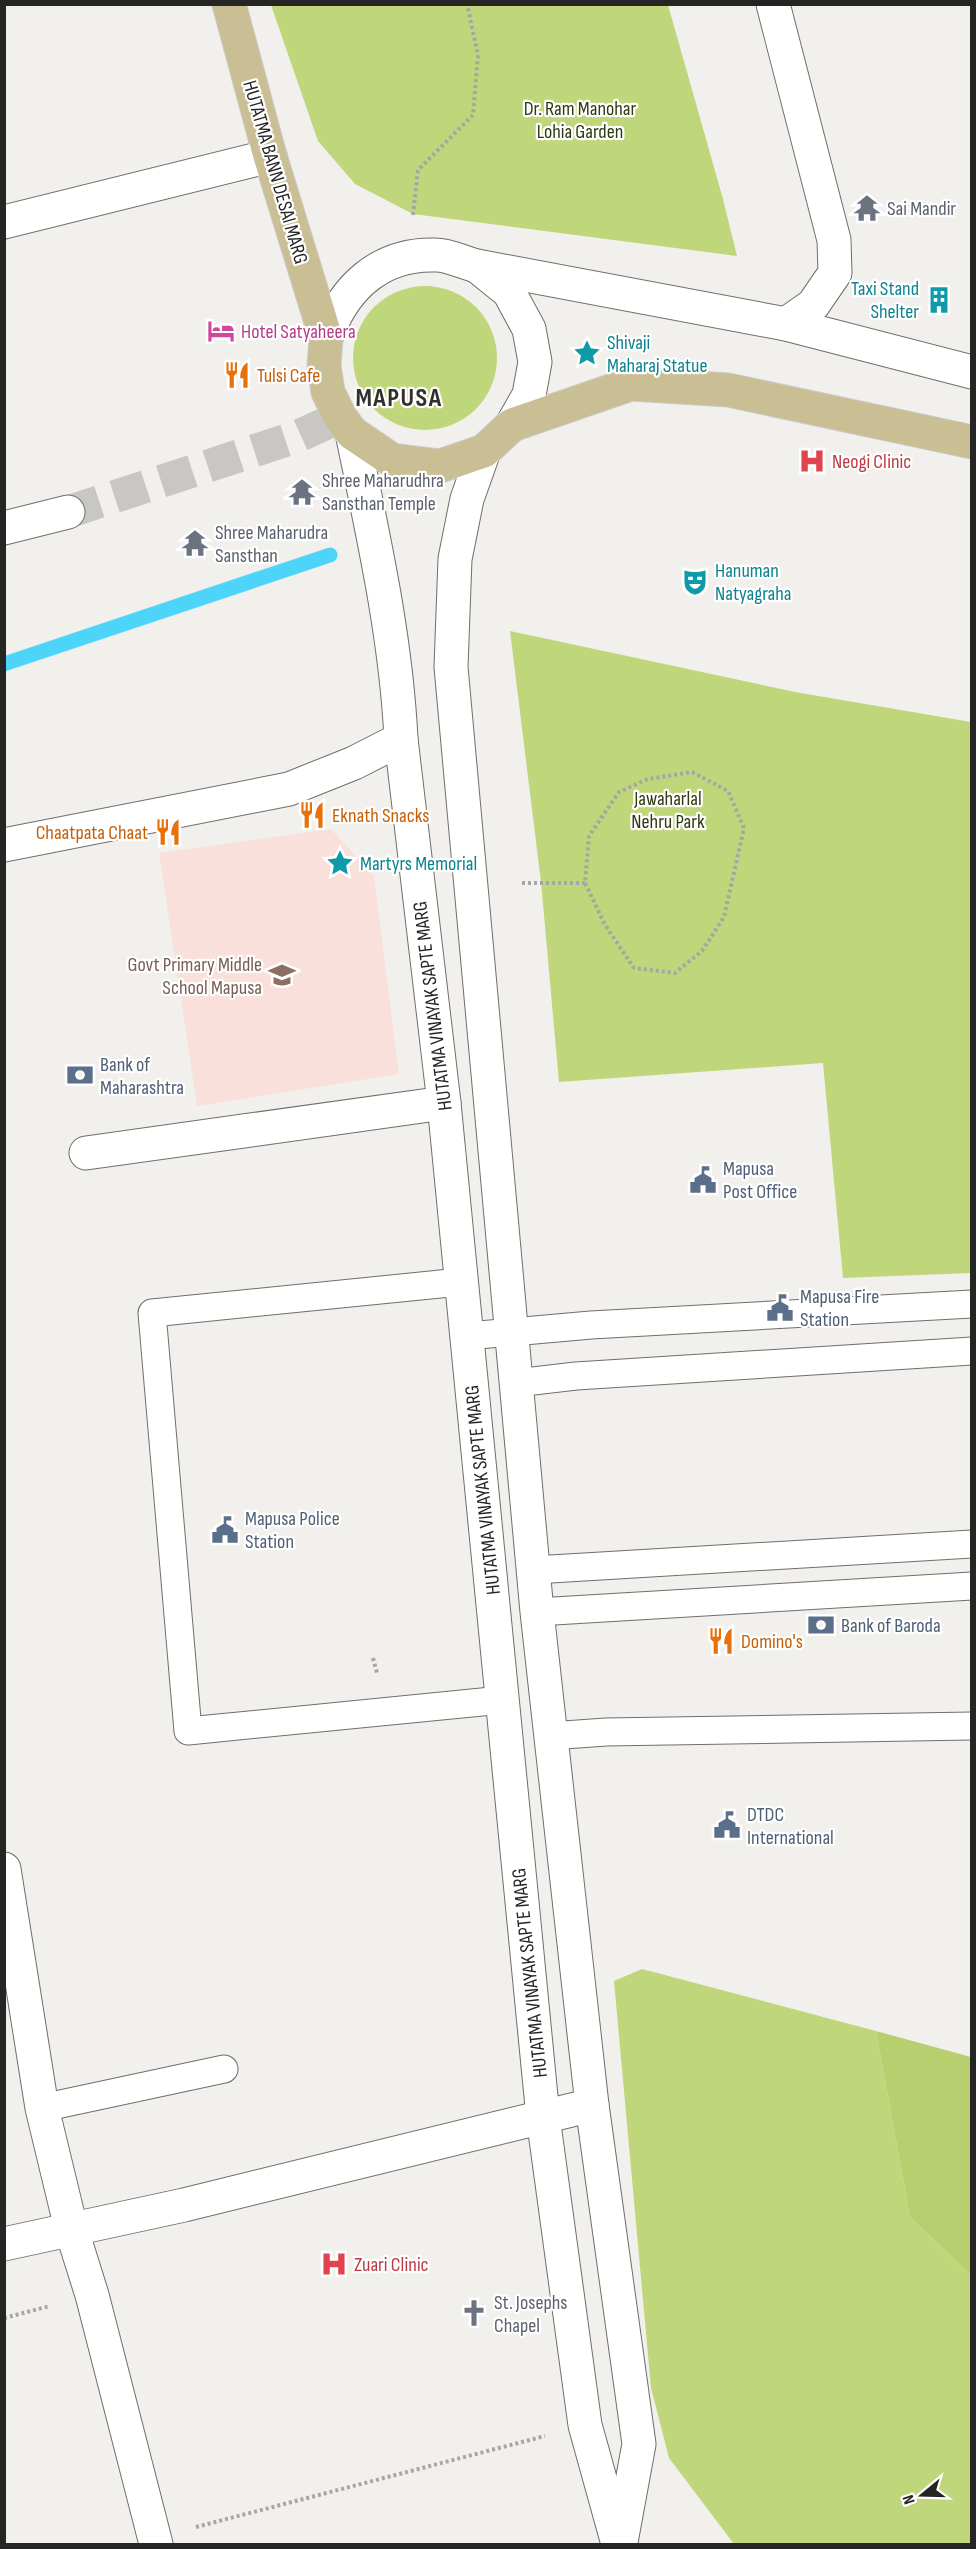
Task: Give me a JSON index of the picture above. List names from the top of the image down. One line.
{"streets":{"main road":["HUTATMA BANN DESAI MARG","HUTATMA VINAYAK SAPTE MARG"]},"crossings":[["HUTATMA BANN DESAI MARG","HUTATMA VINAYAK SAPTE MARG"]],"districts":["MAPUSA"],"parks":["Dr. Ram Manohar Lohia Garden","Jawaharlal Nehru Park"],"places":{"temple":["Sai Mandir","Shree Maharudhra Sansthan Temple","Shree Maharudra Sansthan"],"building":["Taxi Stand Shelter"],"hotel":["Hotel Satyaheera"],"place":["Shivaji Maharaj Statue","Martyrs Memorial"],"restaurant":["Tulsi Cafe","Eknath Snacks","Chaatpata Chaat","Domino's"],"hospital":["Neogi Clinic","Zuari Clinic"],"theatre":["Hanuman Natyagraha"],"school or university":["Govt Primary Middle School Mapusa"],"bank":["Bank of Maharashtra","Bank of Baroda"],"public building":["Mapusa Post Office","Mapusa Fire Station","Mapusa Police Station","DTDC International"],"church":["St. Josephs Chapel"]},"north":"left"}
